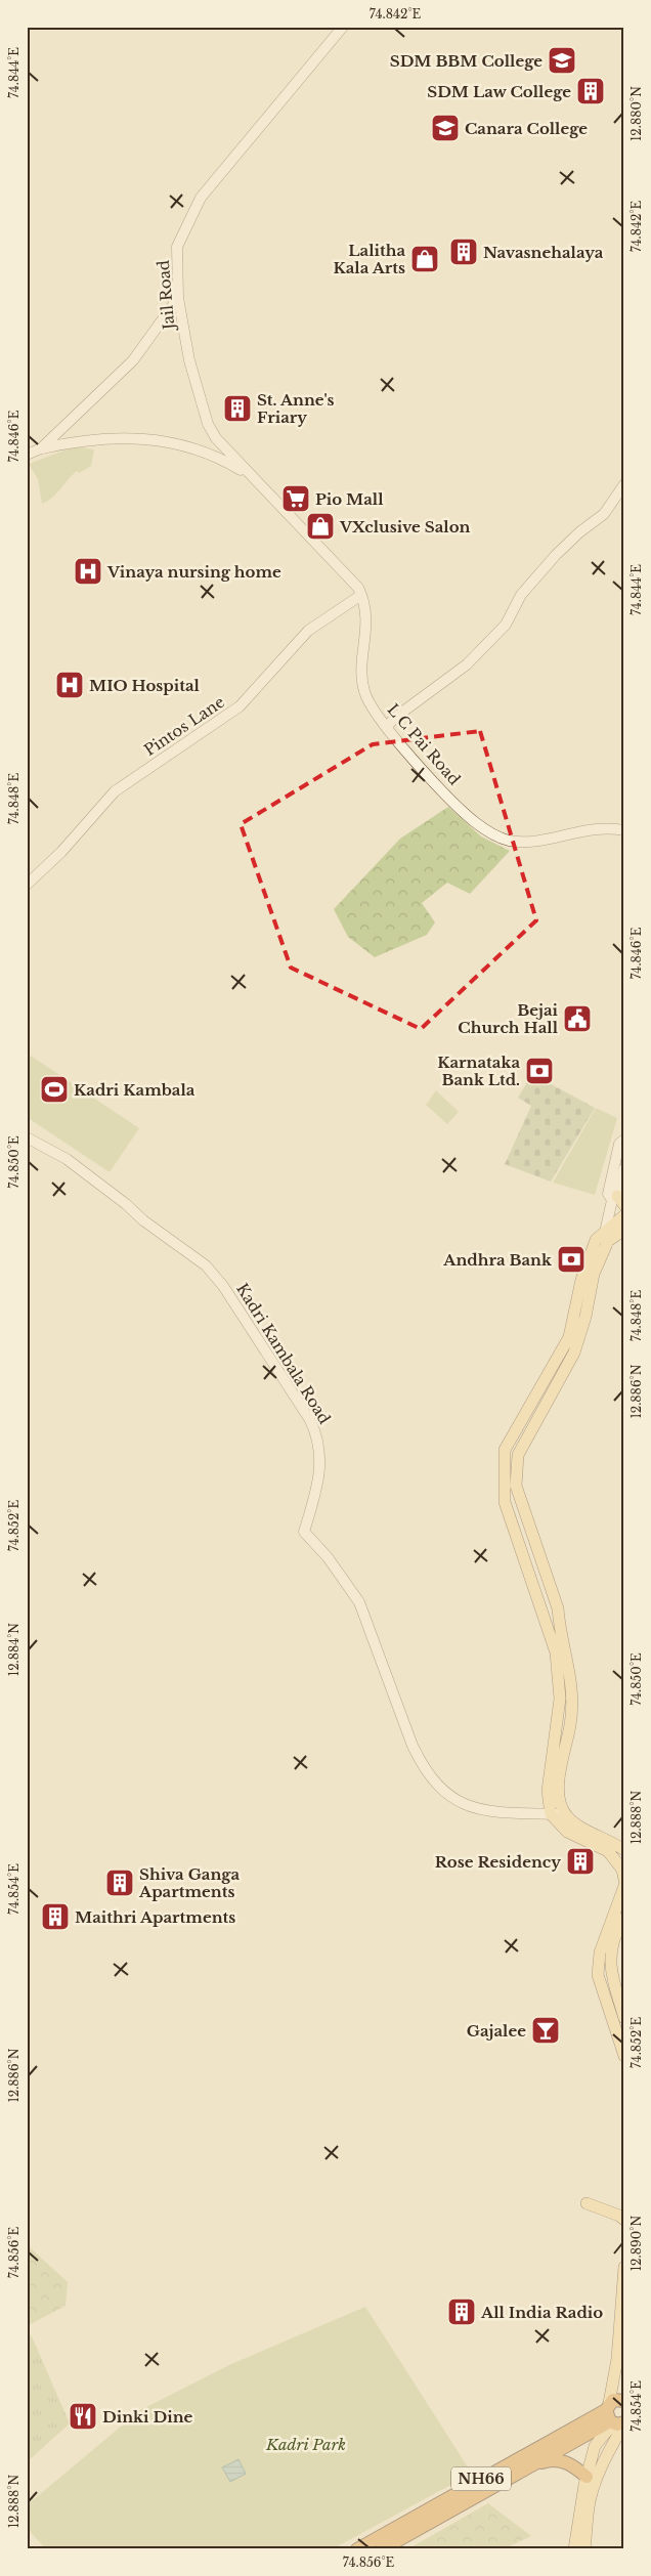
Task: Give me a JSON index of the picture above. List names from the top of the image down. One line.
{"streets":{"highway":["NH66"],"street":["Jail Road","Pintos Lane","L C Pai Road","Kadri Kambala Road"]},"crossings":[["Jail Road","L C Pai Road"],["Pintos Lane","L C Pai Road"]],"parks":["Kadri Park"],"places":{"school or university":["SDM BBM College","Canara College"],"building":["SDM Law College","Navasnehalaya","St. Anne's Friary","Rose Residency","Shiva Ganga Apartments","Maithri Apartments","All India Radio"],"shop":["Lalitha Kala Arts","VXclusive Salon"],"supermarket":["Pio Mall"],"hospital":["Vinaya nursing home","MIO Hospital"],"public building":["Bejai Church Hall"],"bank":["Karnataka Bank Ltd.","Andhra Bank"],"sports":["Kadri Kambala"],"bar":["Gajalee"],"restaurant":["Dinki Dine"]},"coordinates":["74.842°E","74.844°E","12.880°N","74.846°E","74.848°E","74.850°E","12.886°N","74.852°E","12.884°N","12.888°N","74.854°E","12.890°N","74.856°E"]}
